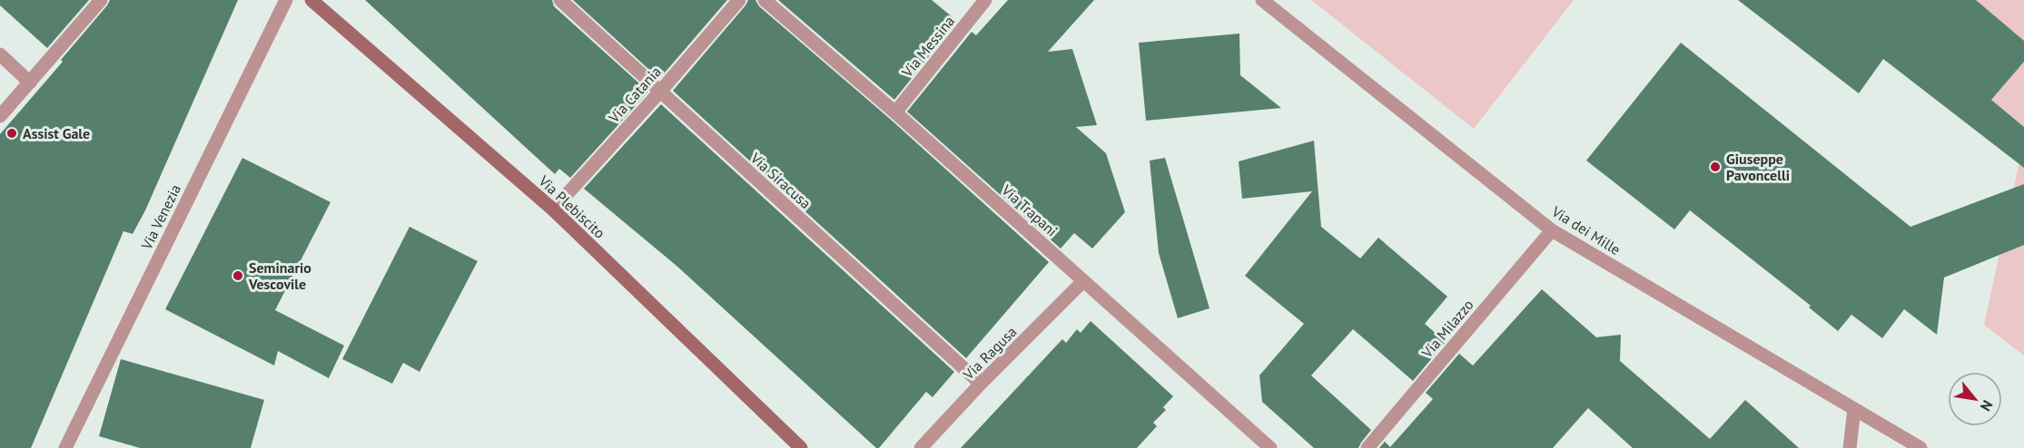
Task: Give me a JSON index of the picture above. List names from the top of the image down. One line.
{"streets":{"street":["Via Messina","Via Catania","Via Siracusa","Via Plebiscito","Via Trapani","Via Venezia","Via dei Mille","Via Milazzo","Via Ragusa"]},"crossings":[["Via Messina","Via Trapani"],["Via Catania","Via Siracusa"],["Via Catania","Via Plebiscito"],["Via Siracusa","Via Ragusa"],["Via Trapani","Via Ragusa"],["Via dei Mille","Via Milazzo"]],"places":["Assist Gale","Giuseppe Pavoncelli","Seminario Vescovile"],"north":"bottom right"}
